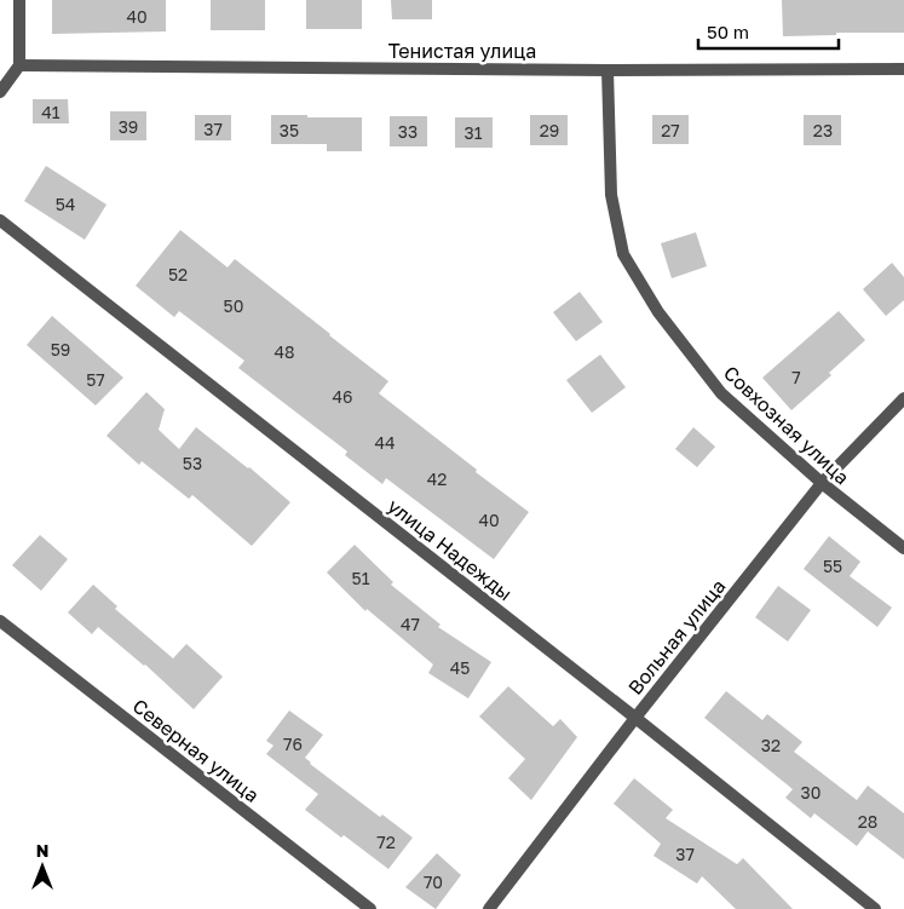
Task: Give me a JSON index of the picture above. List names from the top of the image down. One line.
{"streets":{"street":["Тенистая улица","Совхозная улица","улица Надежды","Вольная улица","Северная улица"]},"crossings":[["Тенистая улица","Совхозная улица"],["Совхозная улица","Вольная улица"],["улица Надежды","Вольная улица"]],"house_numbers":["40","41","39","37","35","29","27","23","33","31","54","52","50","59","48","7","57","46","44","53","42","40","55","51","47","45","76","32","30","28","72","37","70"],"scale_bar":"50 m","north":"top"}
